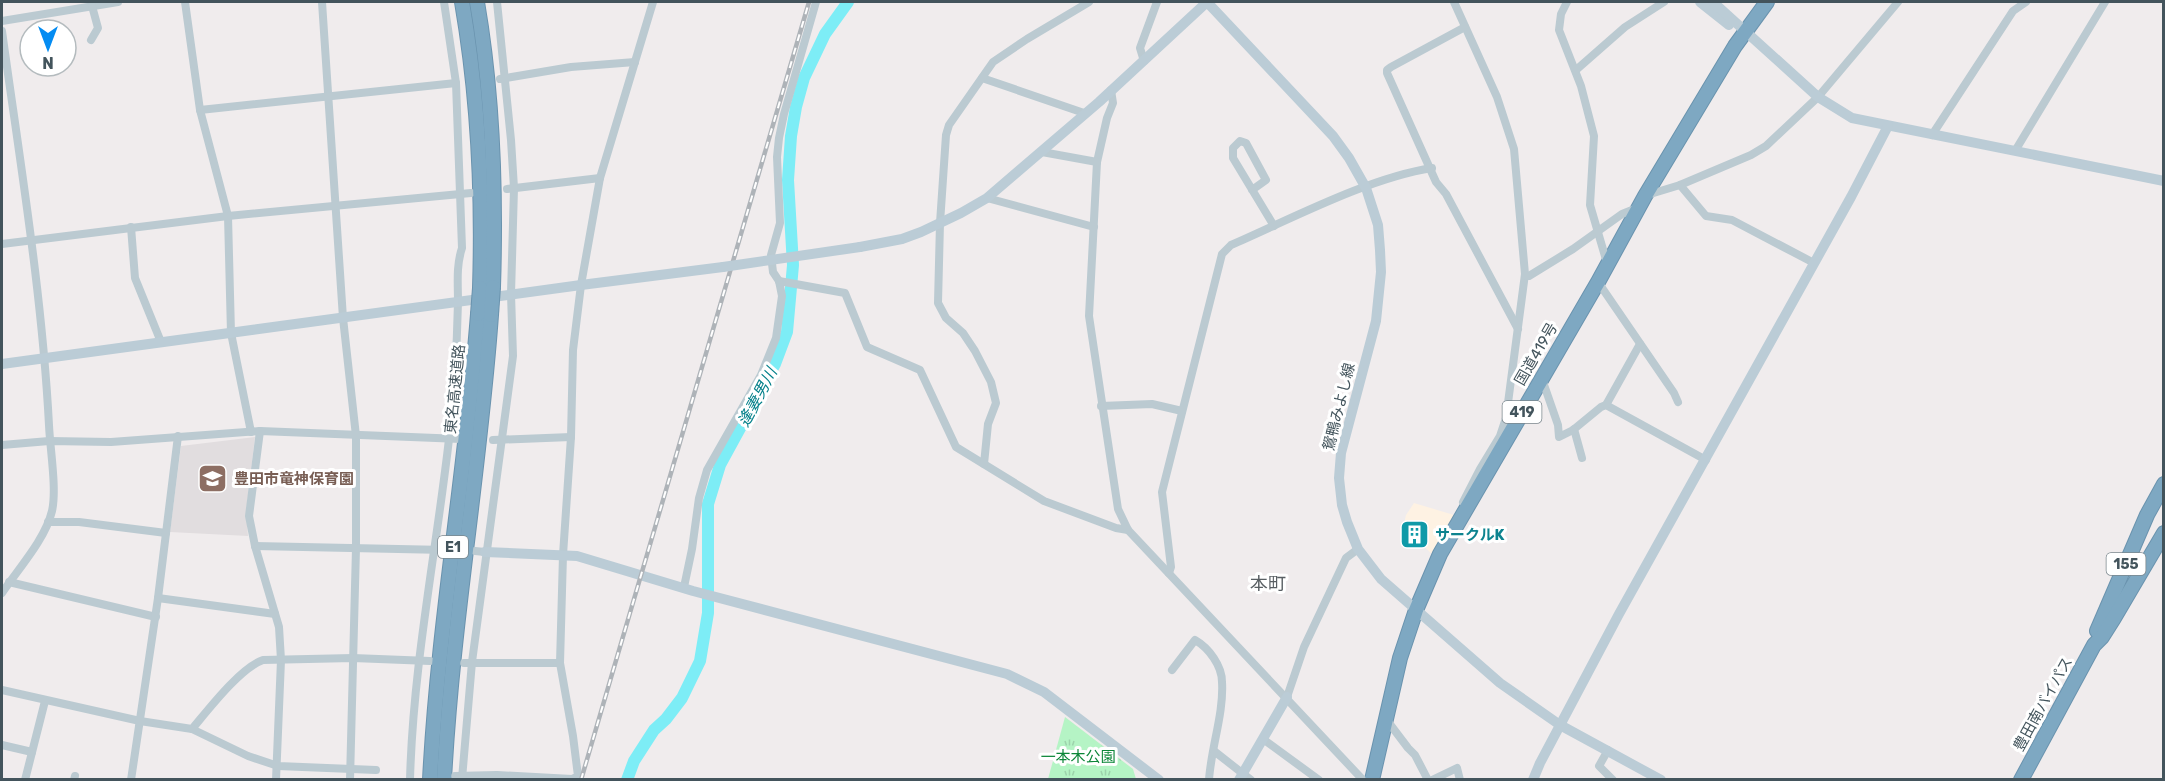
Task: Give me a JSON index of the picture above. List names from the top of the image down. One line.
{"streets":{"highway":["国道419号","東名高速道路","419","E1","155","豊田南バイパス"],"street":["鴛鴨みよし線"]},"crossings":[["国道419号","鴛鴨みよし線"]],"districts":["本町"],"water":["逢妻男川"],"parks":["一本木公園"],"places":{"school or university":["豊田市竜神保育園"],"building":["サークルK"]},"north":"bottom"}
